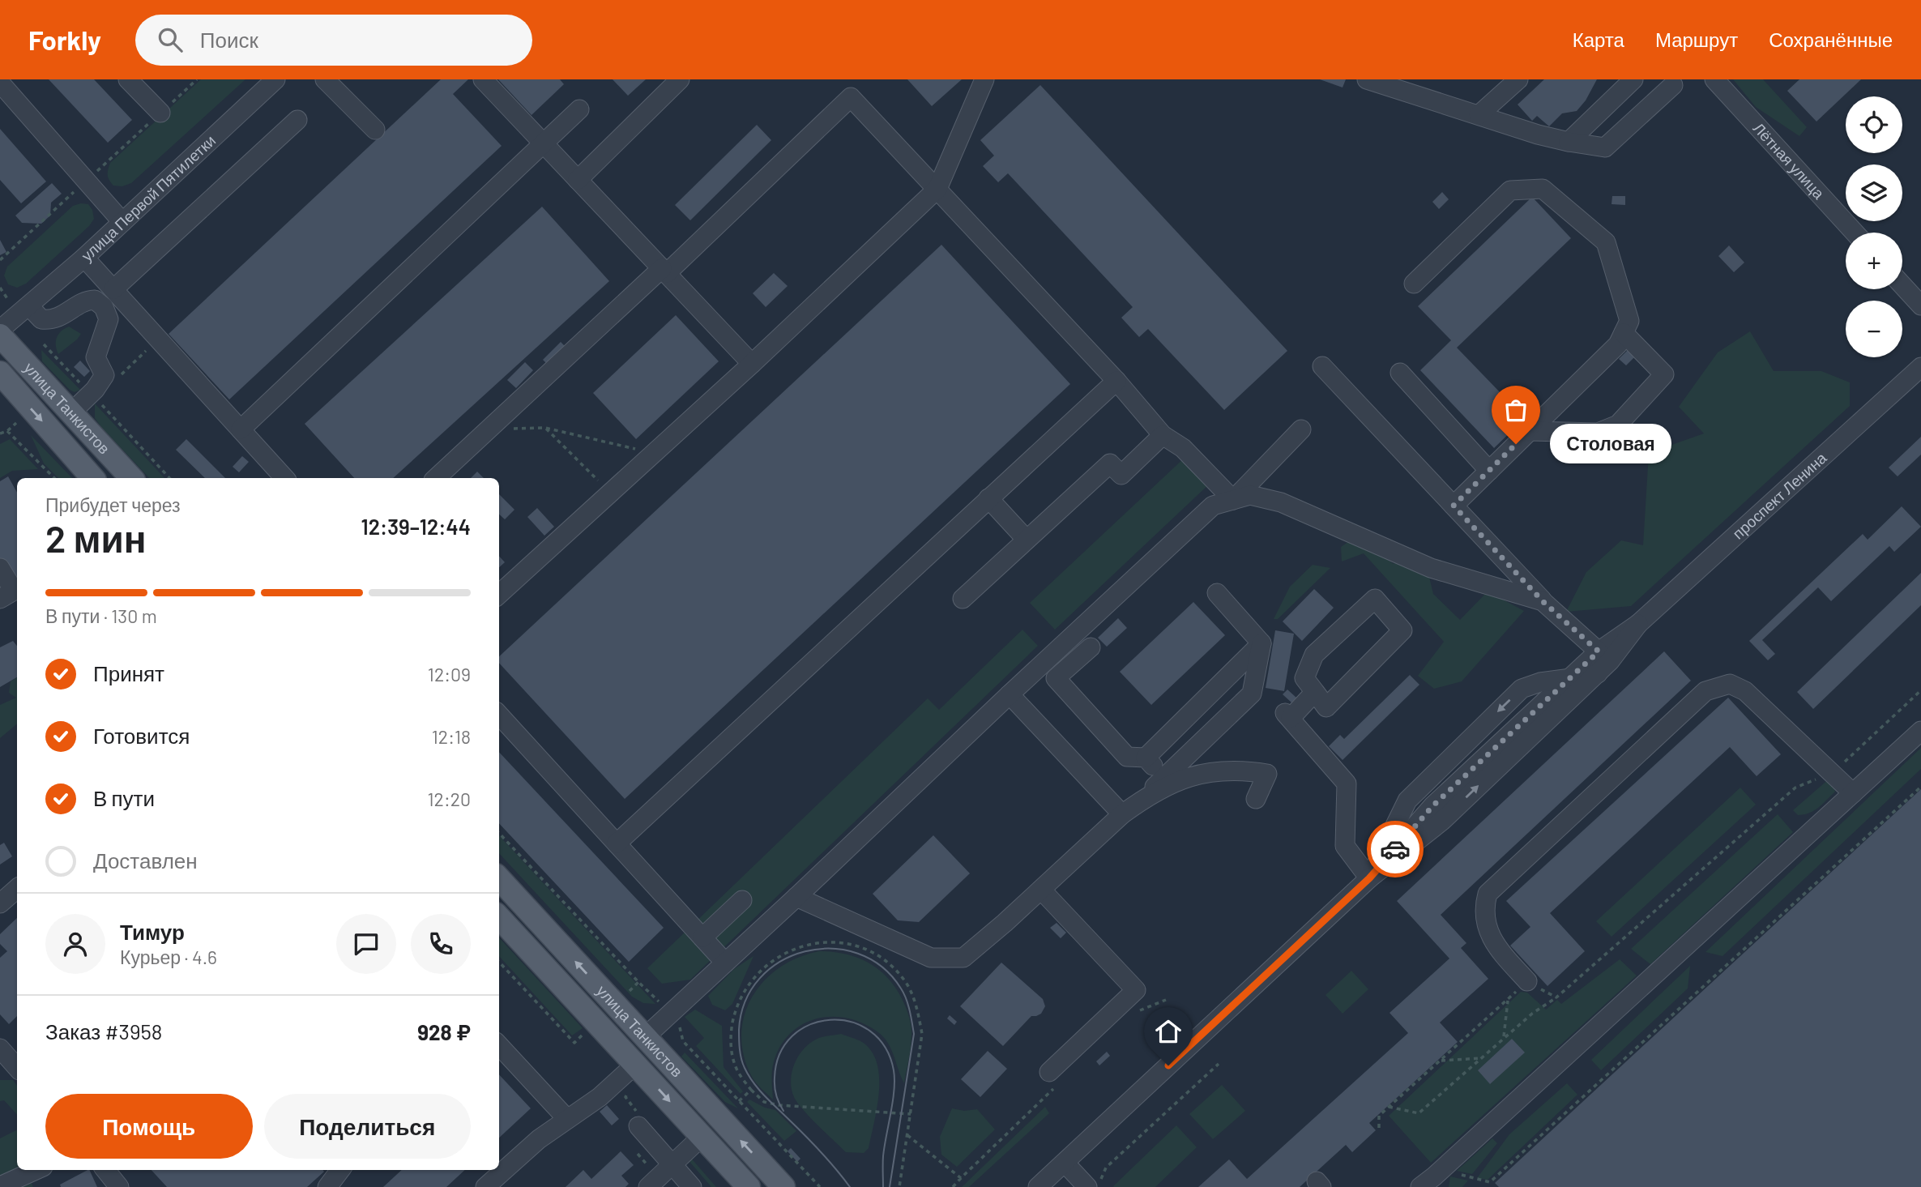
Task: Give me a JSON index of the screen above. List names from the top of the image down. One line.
{"streets":{"main road":["улица Танкистов"],"street":["Лётная улица","улица Первой Пятилетки","проспект Ленина"]},"places":["Столовая"],"page":{"header":"Forkly","search":"Поиск","nav":["Карта","Маршрут","Сохранённые"],"map_buttons":["+","−"],"bubble":"Столовая","heading":["2 мин","Прибудет через","12:39–12:44"],"panel":["Тимур","Курьер · 4.6","Заказ #3958","928 ₽"],"bar":"В пути · 130 m","list":[["Принят","12:09"],["Готовится","12:18"],["В пути","12:20"],"Доставлен"],"buttons":["Помощь","Поделиться"]}}
